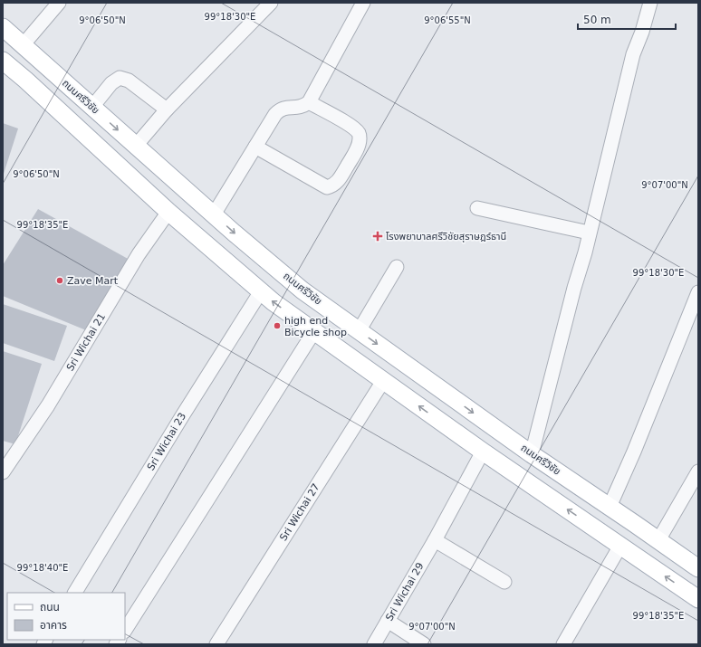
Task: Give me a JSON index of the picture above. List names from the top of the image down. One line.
{"streets":{"main road":["ถนนศรีวิชัย"],"street":["Sri Wichai 21","Sri Wichai 23","Sri Wichai 27","Sri Wichai 29"]},"places":{"health":["โรงพยาบาลศรีวิชัยสุราษฎร์ธานี"],"other":["Zave Mart","high end Bicycle shop"]},"legend":["ถนน","อาคาร"],"scale_bar":"50 m","coordinates":["99°18'30\"E","9°06'50\"N","9°06'55\"N","9°07'00\"N","99°18'35\"E","99°18'40\"E"]}
